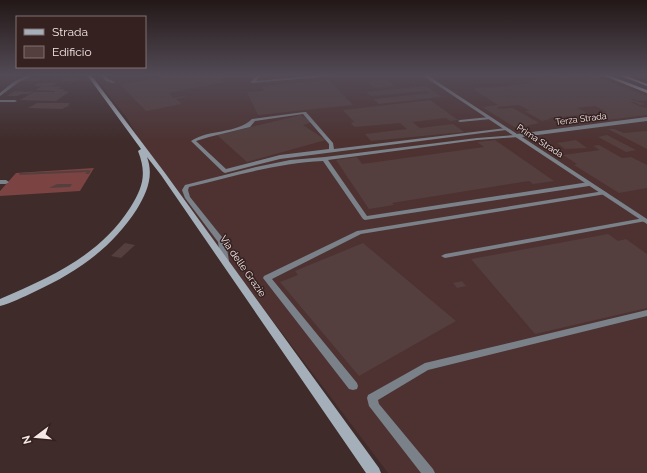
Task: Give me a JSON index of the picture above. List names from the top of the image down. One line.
{"streets":{"street":["Terza Strada","Prima Strada","Via delle Grazie"]},"crossings":[["Terza Strada","Prima Strada"]],"legend":["Strada","Edificio"],"north":"left"}
